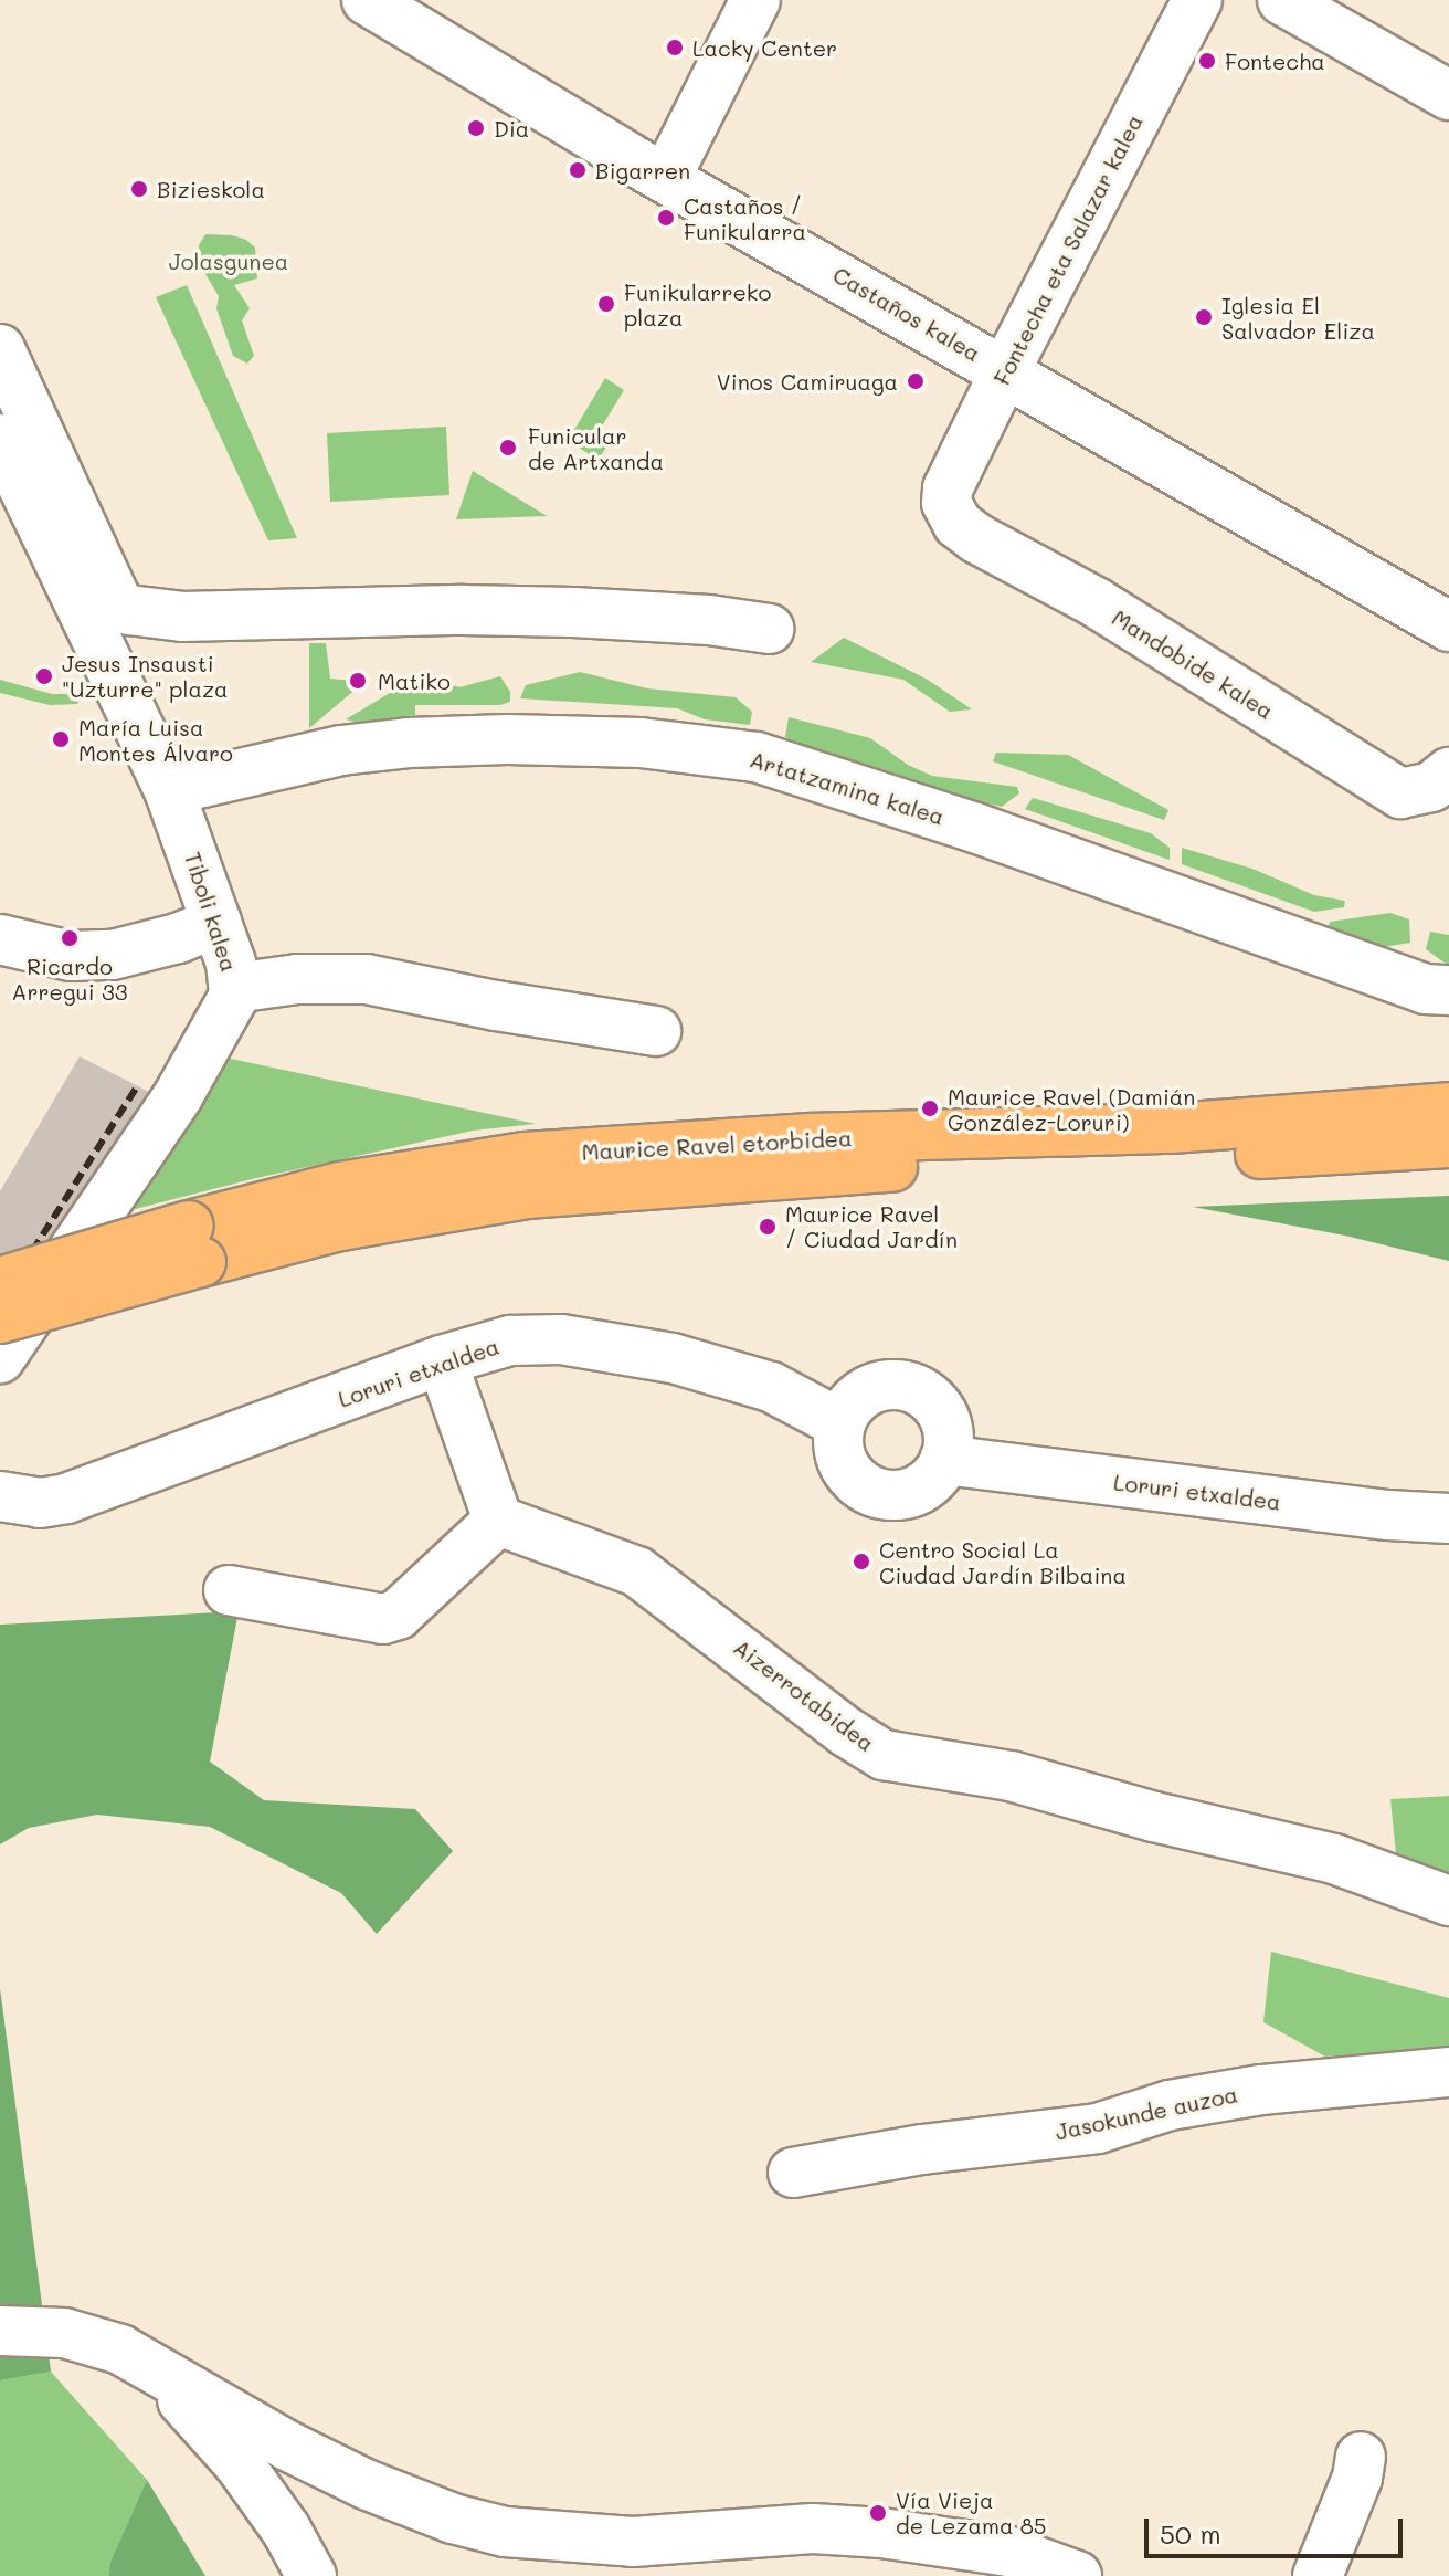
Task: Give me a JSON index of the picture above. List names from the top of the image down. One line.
{"streets":{"main road":["Maurice Ravel etorbidea"],"street":["Fontecha eta Salazar kalea","Castaños kalea","Mandobide kalea","Artatzamina kalea","Tiboli kalea","Loruri etxaldea","Aizerrotabidea","Jasokunde auzoa"]},"crossings":[["Fontecha eta Salazar kalea","Castaños kalea"],["Fontecha eta Salazar kalea","Mandobide kalea"],["Artatzamina kalea","Tiboli kalea"],["Tiboli kalea","Maurice Ravel etorbidea"]],"parks":["Jolasgunea"],"places":["Lacky Center","Fontecha","Dia","Bigarren","Bizieskola","Castaños / Funikularra","Funikularreko plaza","Iglesia El Salvador Eliza","Vinos Camiruaga","Funicular de Artxanda","Jesus Insausti \"Uzturre\" plaza","Matiko","María Luisa Montes Álvaro","Ricardo Arregui 33","Maurice Ravel (Damián González-Loruri)","Maurice Ravel / Ciudad Jardín","Centro Social La Ciudad Jardín Bilbaina","Vía Vieja de Lezama 85"],"scale_bar":"50 m"}
